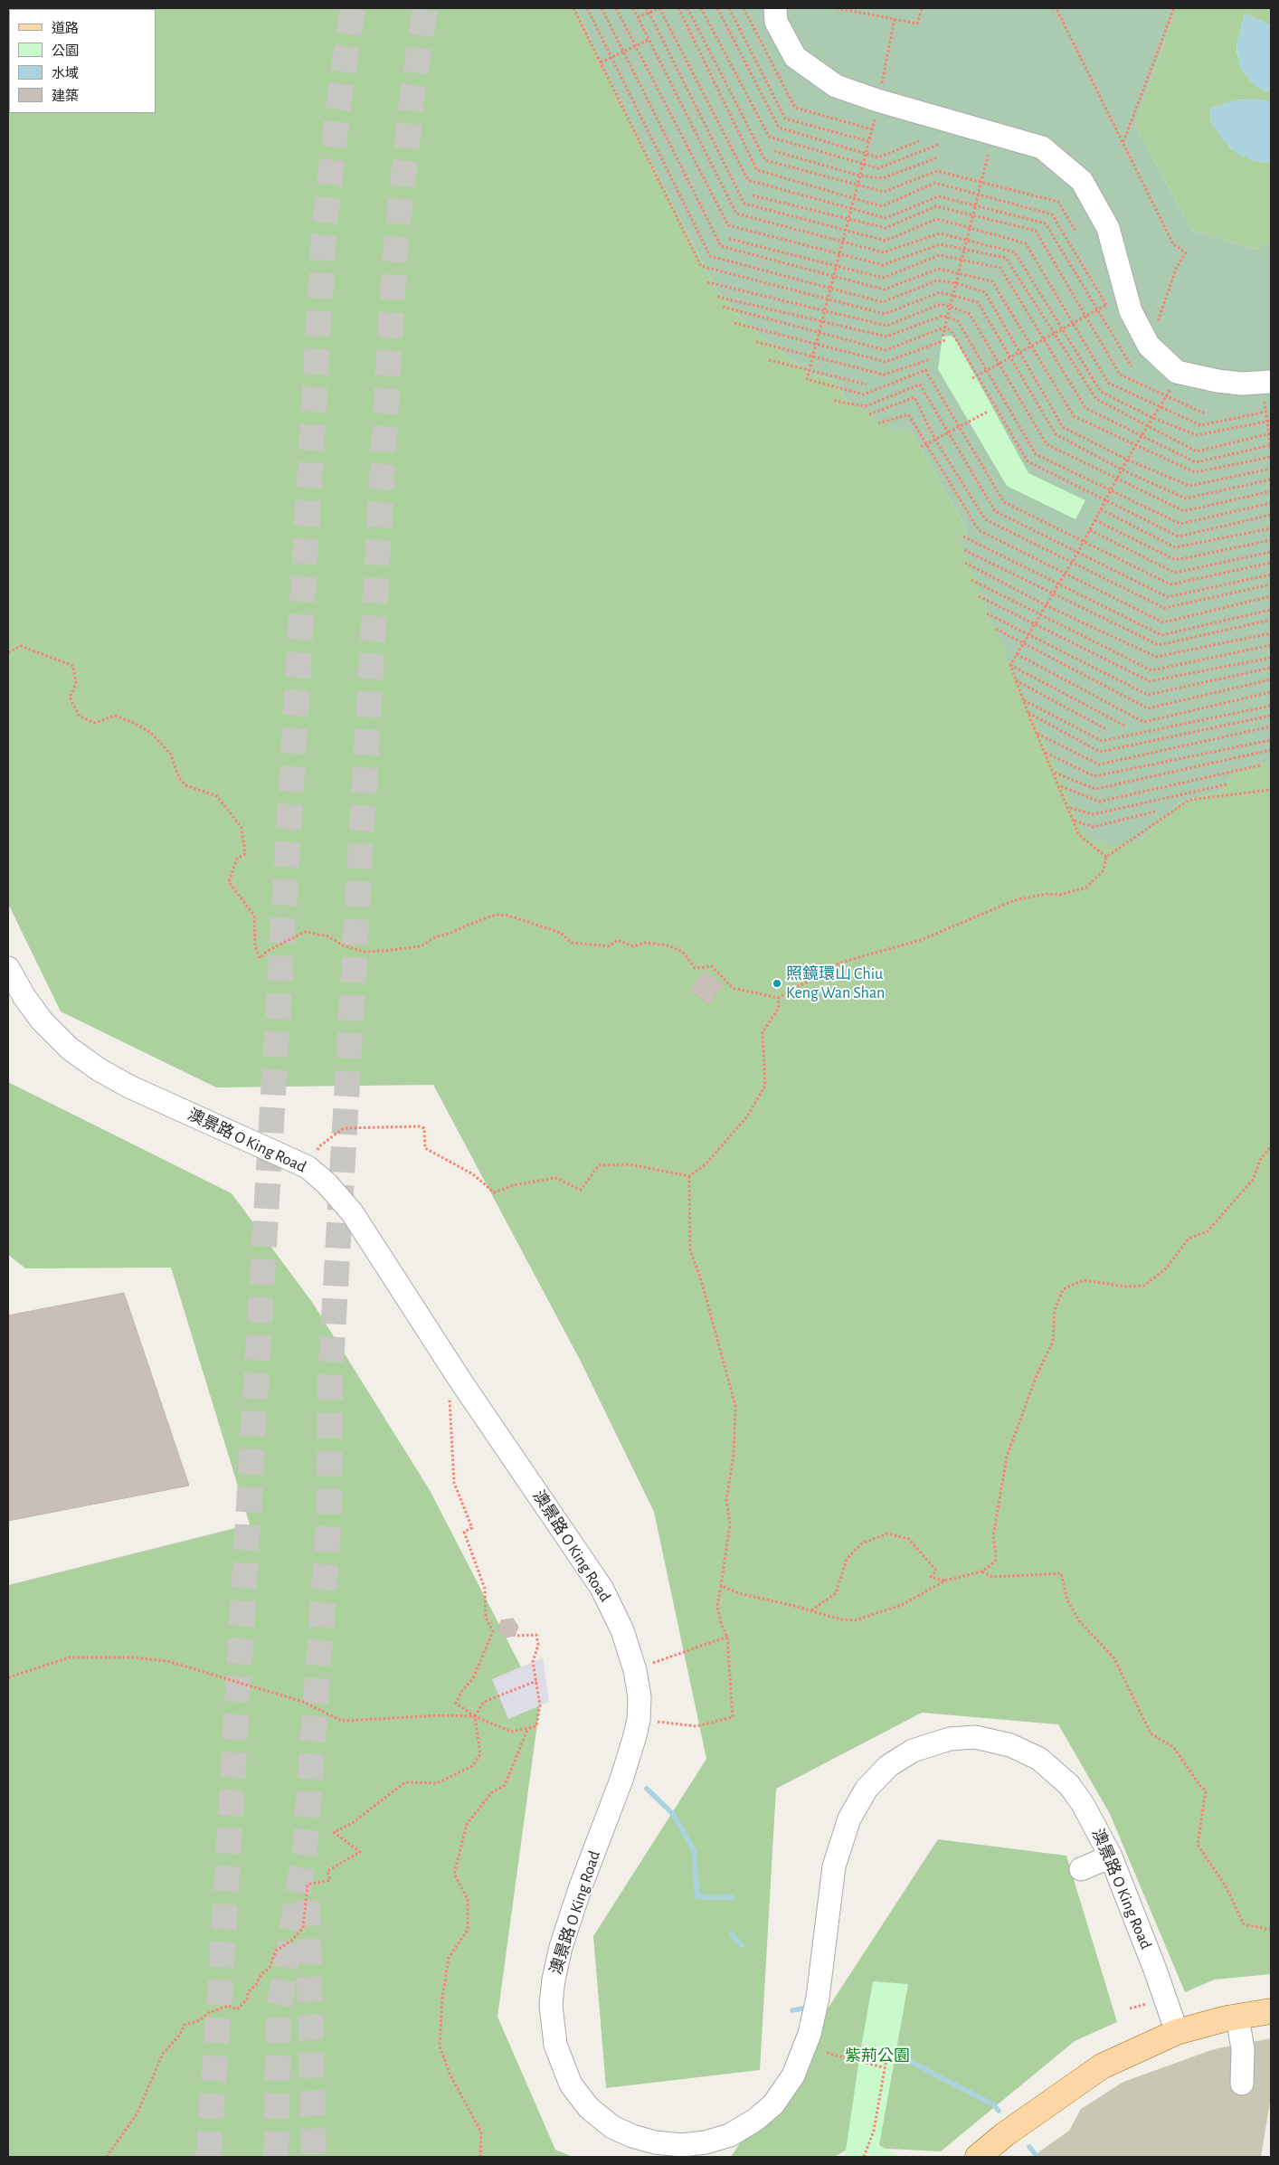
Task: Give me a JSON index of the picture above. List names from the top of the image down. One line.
{"streets":{"street":["澳景路 O King Road"]},"parks":["紫荊公園"],"places":["照鏡環山 Chiu Keng Wan Shan"],"legend":["道路","公園","水域","建築"]}
